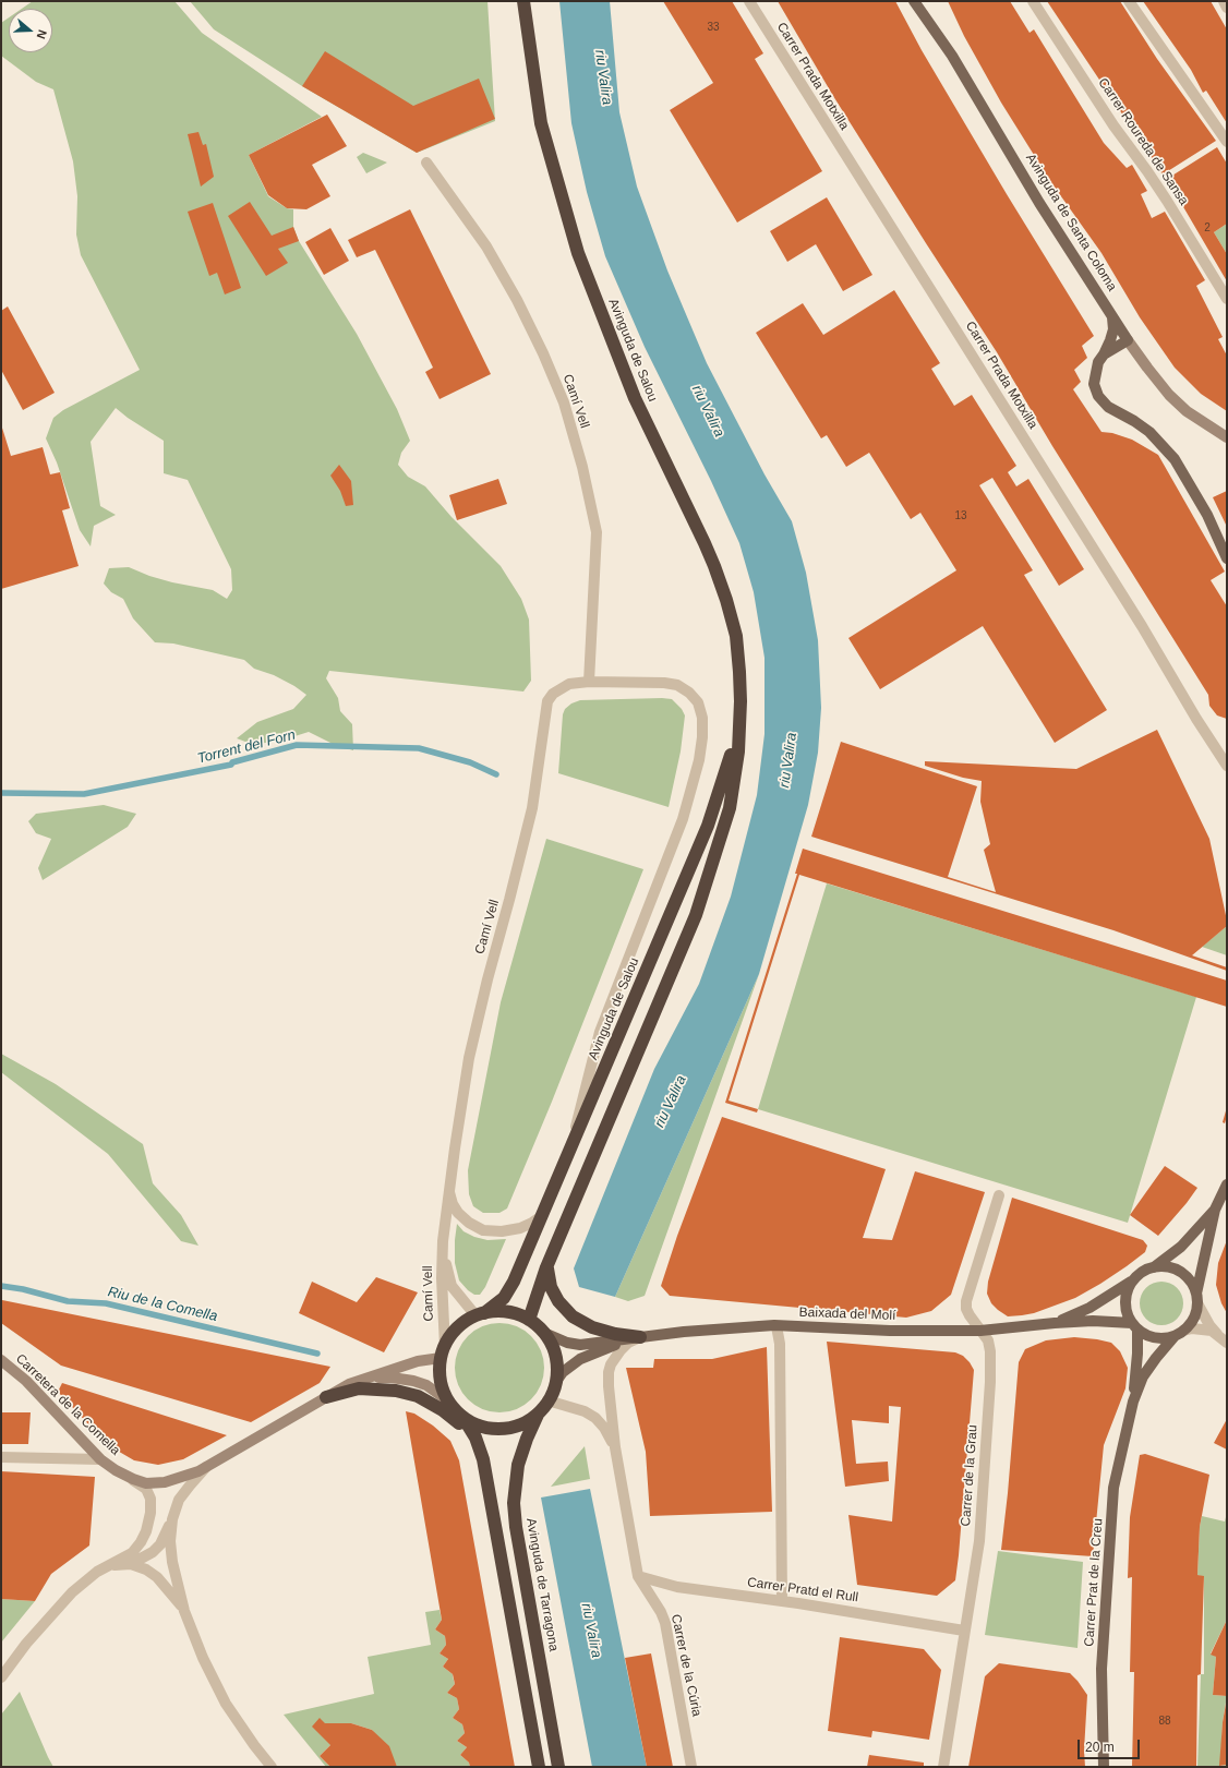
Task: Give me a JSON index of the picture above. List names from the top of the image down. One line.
{"streets":{"highway":["Avinguda de Salou","Avinguda de Tarragona"],"main road":["Avinguda de Santa Coloma","Baixada del Molí","Carretera de la Comella","Carrer Prat de la Creu"],"street":["Carrer Prada Motxilla","Carrer Roureda de Sansa","Camí Vell","Carrer de la Grau","Carrer Pratd el Rull","Carrer de la Cúria"]},"crossings":[["Avinguda de Salou","Camí Vell"],["Avinguda de Salou","Baixada del Molí"],["Avinguda de Salou","Carretera de la Comella"],["Avinguda de Salou","Avinguda de Tarragona"],["Avinguda de Salou","Carrer de la Cúria"],["Camí Vell","Baixada del Molí"],["Camí Vell","Carretera de la Comella"],["Camí Vell","Avinguda de Tarragona"],["Camí Vell","Carrer de la Cúria"],["Baixada del Molí","Carretera de la Comella"],["Baixada del Molí","Carrer de la Grau"],["Baixada del Molí","Avinguda de Tarragona"],["Baixada del Molí","Carrer de la Cúria"],["Carretera de la Comella","Avinguda de Tarragona"],["Carretera de la Comella","Carrer de la Cúria"],["Carrer de la Grau","Carrer Pratd el Rull"],["Avinguda de Tarragona","Carrer de la Cúria"],["Carrer Pratd el Rull","Carrer de la Cúria"]],"water":["riu Valira","Torrent del Forn","Riu de la Comella"],"house_numbers":["33","2","13","88"],"scale_bar":"20 m","north":"right"}
